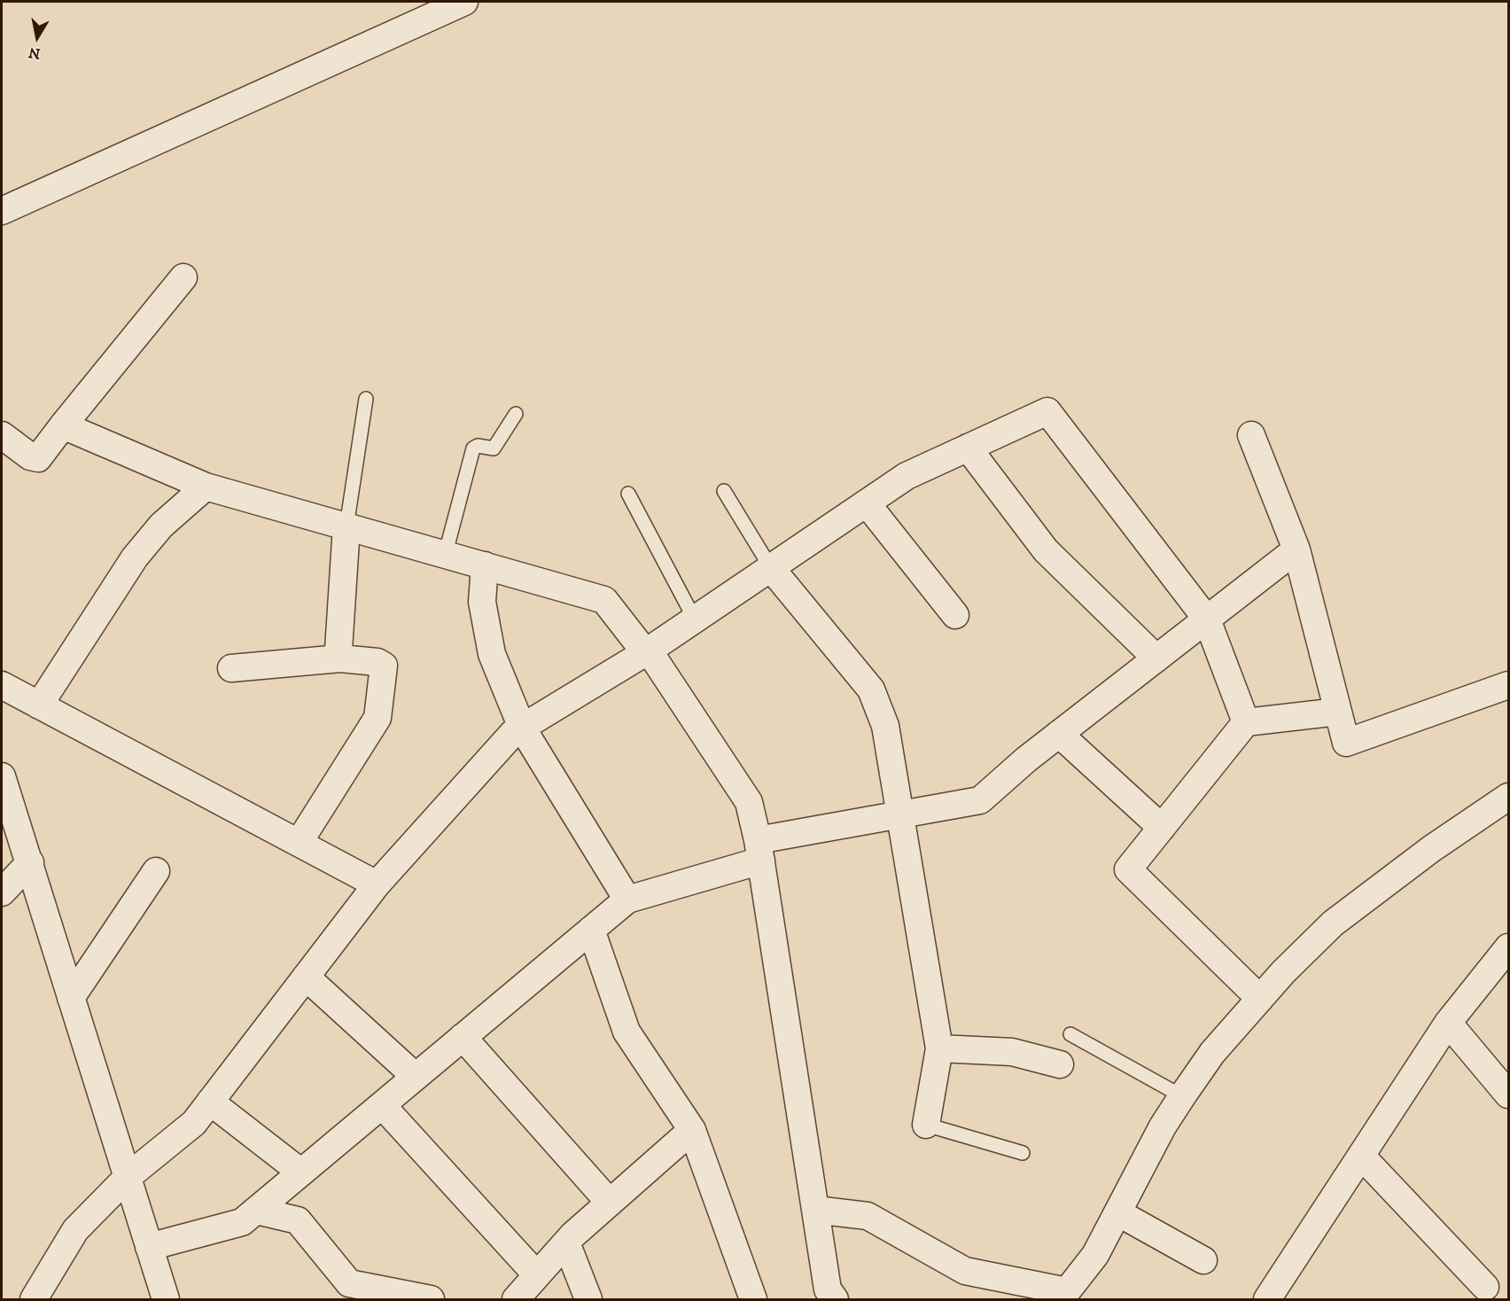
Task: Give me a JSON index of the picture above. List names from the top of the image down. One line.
{"north":"bottom"}
